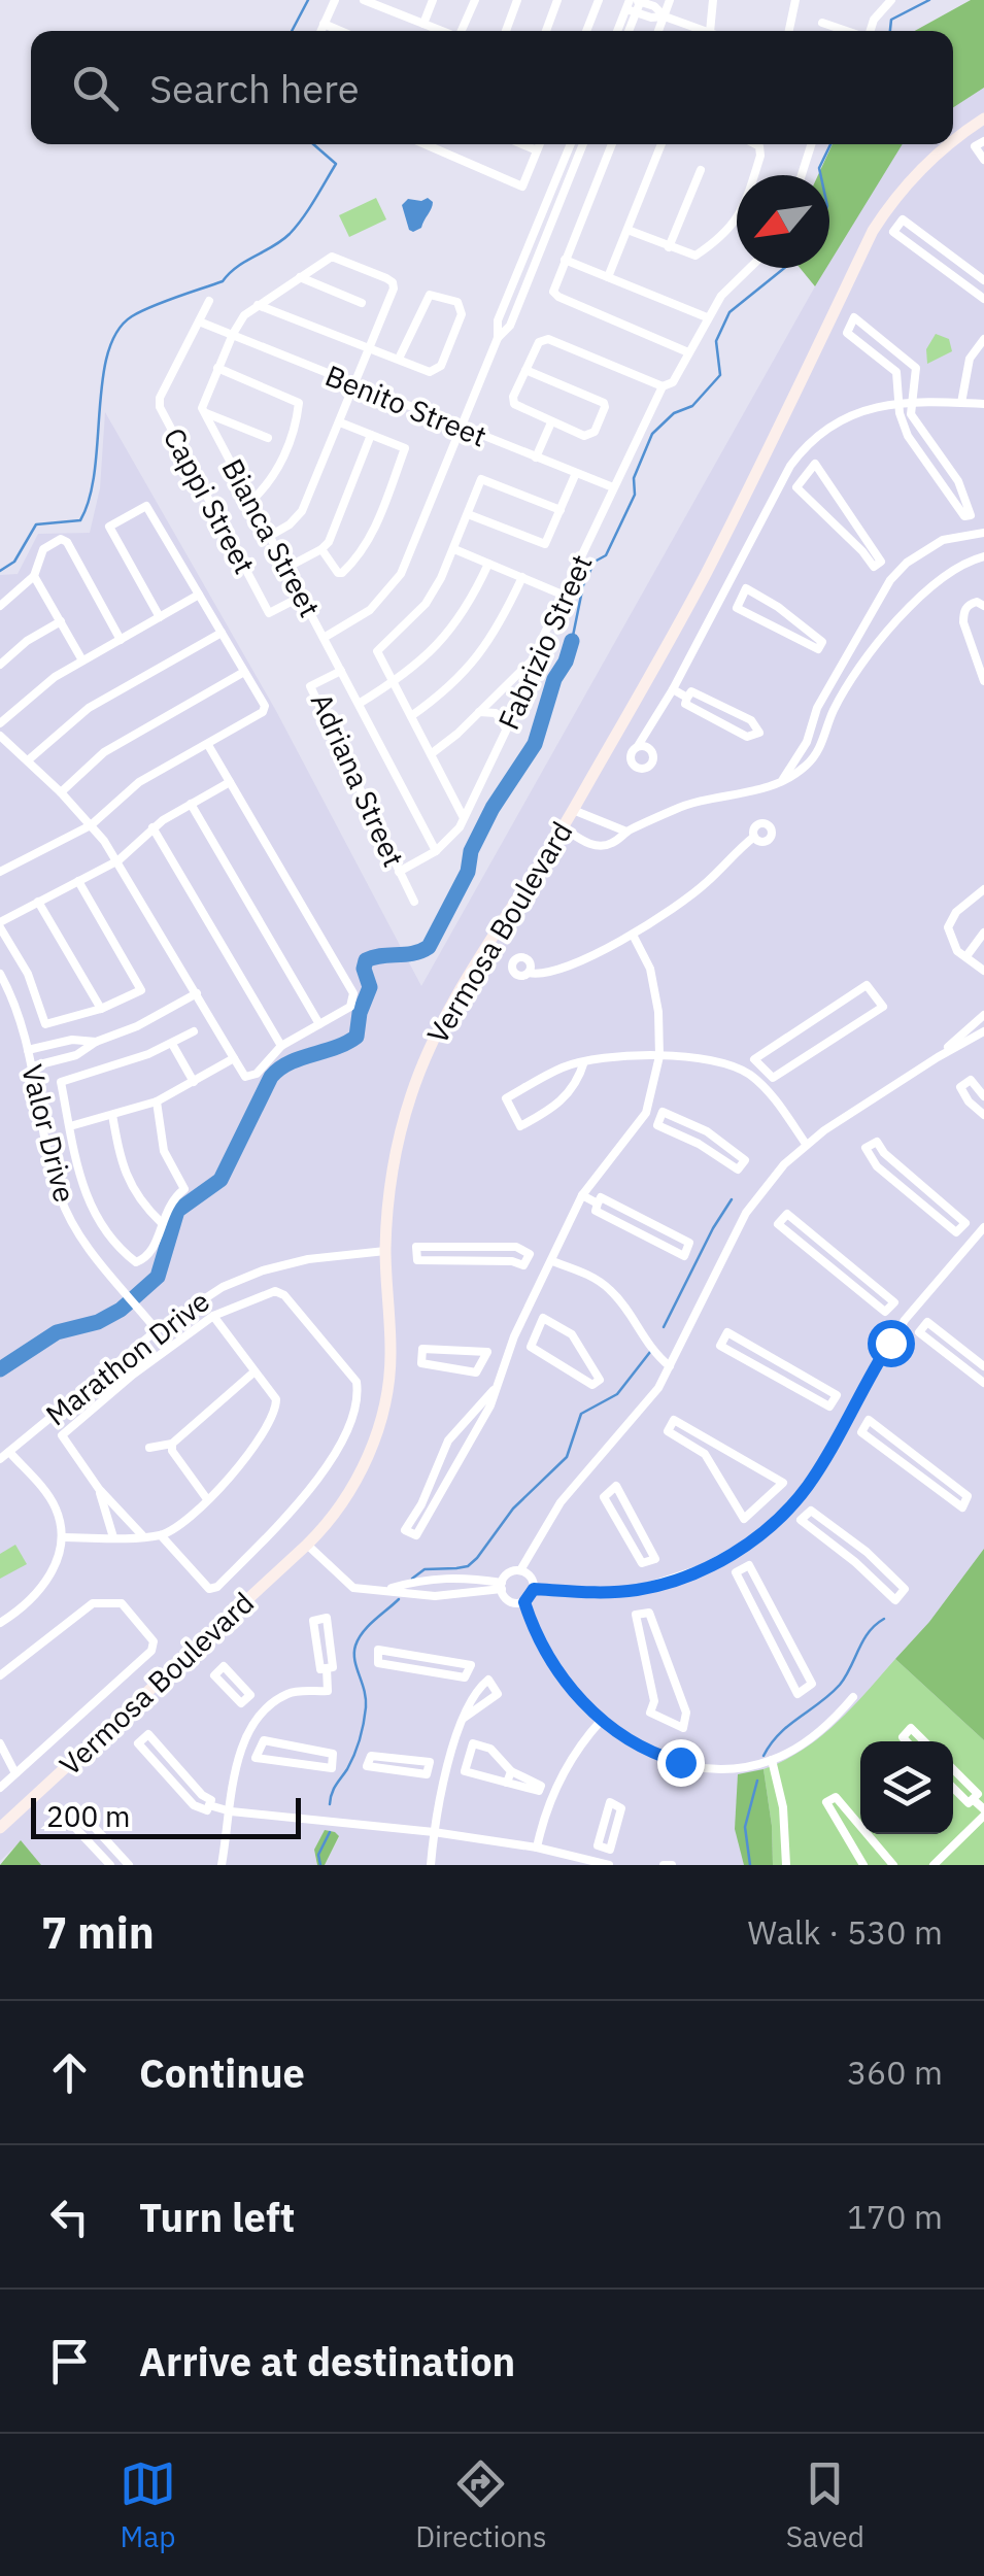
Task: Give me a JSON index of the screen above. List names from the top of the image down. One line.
{"streets":{"main road":["Vermosa Boulevard"],"street":["Benito Street","Cappi Street","Bianca Street","Fabrizio Street","Adriana Street","Valor Drive","Marathon Drive"]},"crossings":[["Benito Street","Cappi Street"],["Benito Street","Fabrizio Street"],["Cappi Street","Bianca Street"],["Bianca Street","Fabrizio Street"],["Bianca Street","Adriana Street"],["Fabrizio Street","Adriana Street"],["Vermosa Boulevard","Marathon Drive"],["Valor Drive","Marathon Drive"]],"scale_bar":"200 m","north":"bottom left","page":{"search":"Search here","scale":"200 m","heading":["7 min","Walk · 530 m"],"list":[["Continue","360 m"],["Turn left","170 m"],"Arrive at destination"],"nav":["Map","Directions","Saved"]}}
